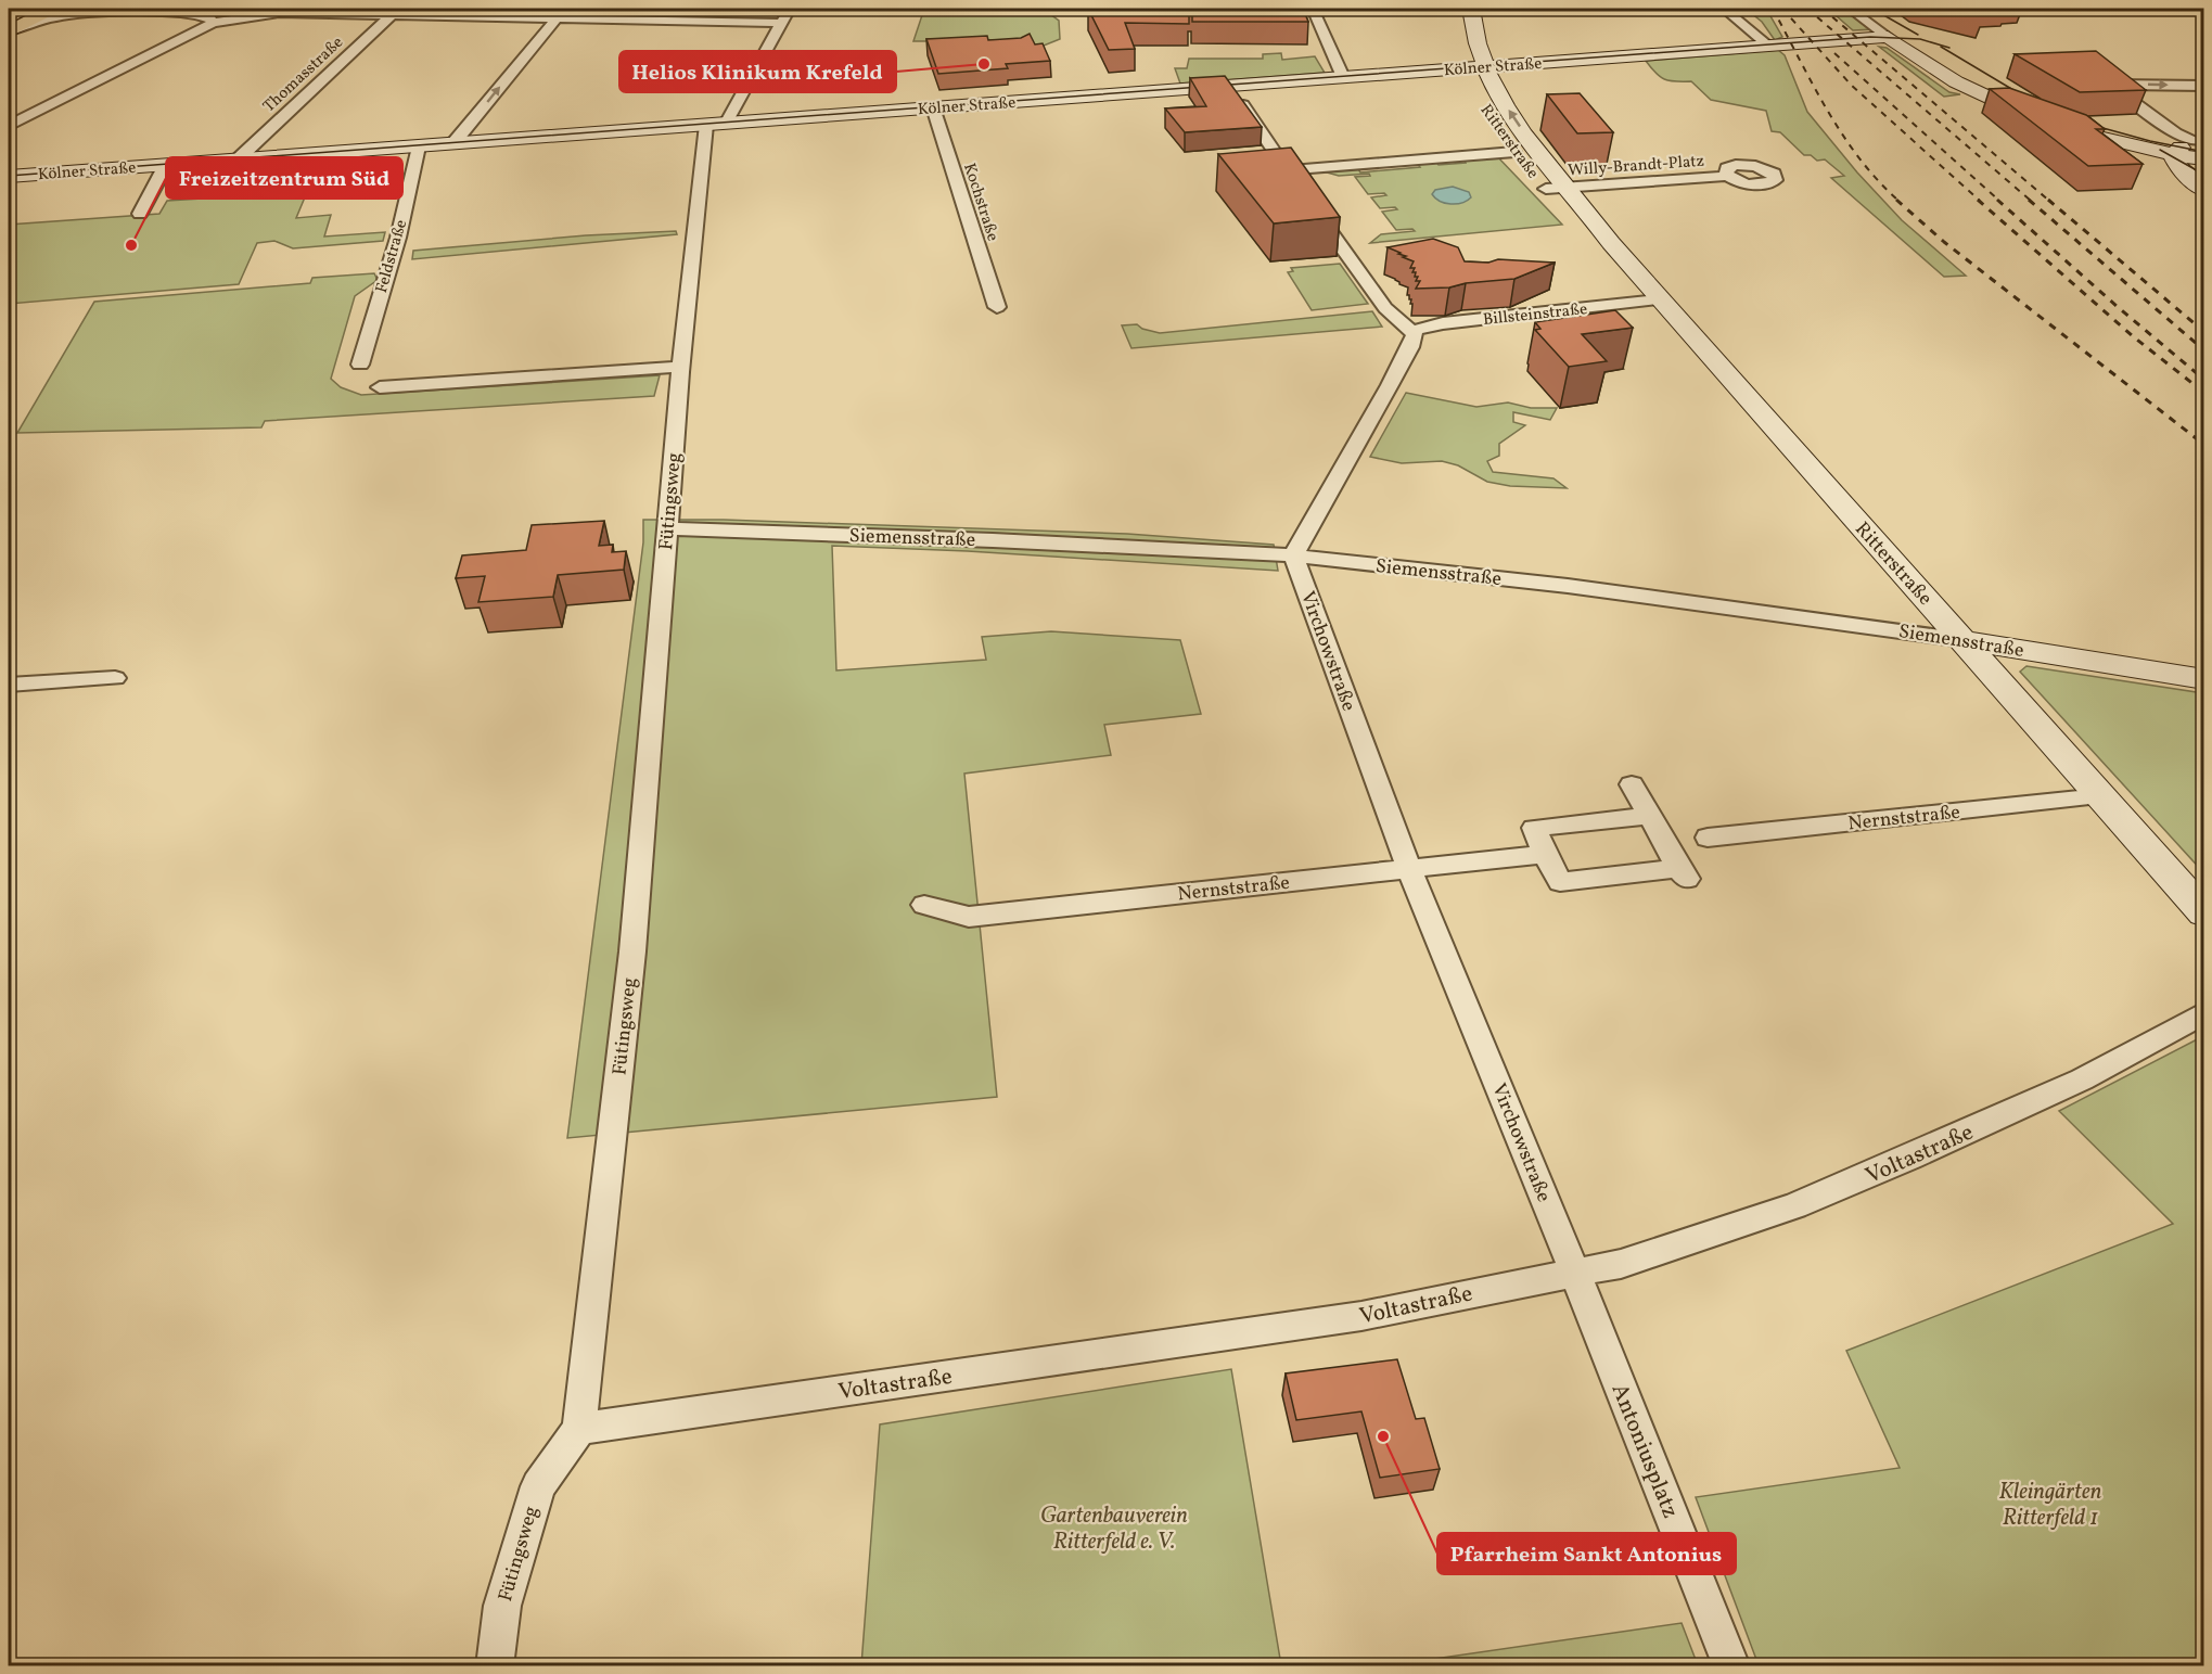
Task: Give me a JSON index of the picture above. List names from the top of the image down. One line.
{"streets":{"main road":["Kölner Straße","Ritterstraße","Siemensstraße"],"street":["Thomasstraße","Willy-Brandt-Platz","Kochstraße","Feldstraße","Billsteinstraße","Fütingsweg","Virchowstraße","Nernststraße","Voltastraße","Antoniusplatz"]},"crossings":[["Kölner Straße","Thomasstraße"],["Kölner Straße","Ritterstraße"],["Kölner Straße","Kochstraße"],["Kölner Straße","Feldstraße"],["Kölner Straße","Fütingsweg"],["Ritterstraße","Willy-Brandt-Platz"],["Ritterstraße","Billsteinstraße"],["Ritterstraße","Siemensstraße"],["Ritterstraße","Nernststraße"],["Fütingsweg","Siemensstraße"],["Fütingsweg","Voltastraße"],["Siemensstraße","Virchowstraße"],["Virchowstraße","Nernststraße"],["Virchowstraße","Voltastraße"],["Virchowstraße","Antoniusplatz"],["Voltastraße","Antoniusplatz"]],"parks":["Kleingärten Ritterfeld 1","Gartenbauverein Ritterfeld e. V."],"places":["Helios Klinikum Krefeld","Freizeitzentrum Süd","Pfarrheim Sankt Antonius"]}
